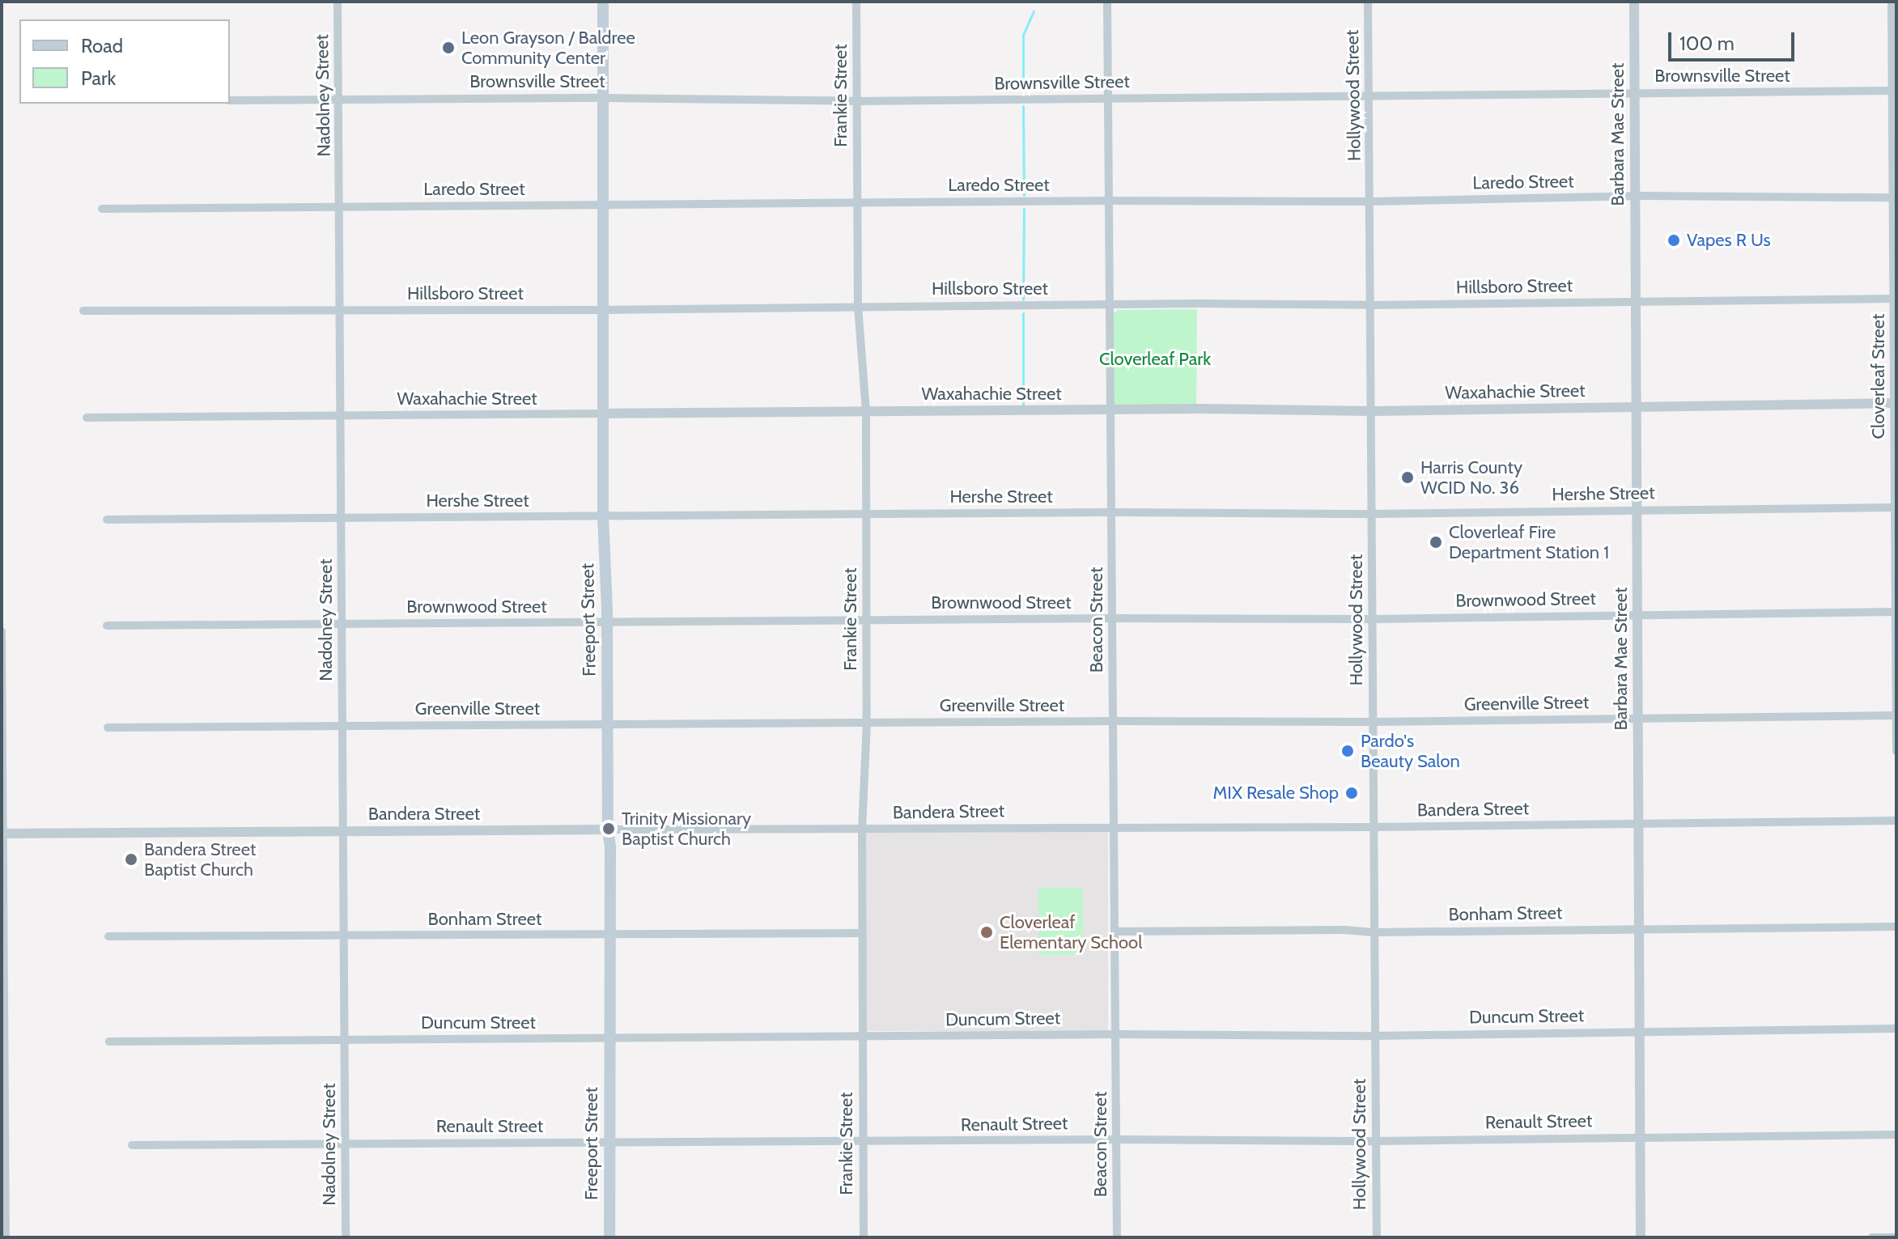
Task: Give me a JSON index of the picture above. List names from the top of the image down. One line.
{"streets":{"main road":["Freeport Street"],"street":["Brownsville Street","Nadolney Street","Frankie Street","Hollywood Street","Barbara Mae Street","Laredo Street","Hillsboro Street","Cloverleaf Street","Waxahachie Street","Hershe Street","Brownwood Street","Beacon Street","Greenville Street","Bandera Street","Bonham Street","Duncum Street","Renault Street"]},"crossings":[["Brownsville Street","Nadolney Street"],["Brownsville Street","Frankie Street"],["Brownsville Street","Hollywood Street"],["Brownsville Street","Barbara Mae Street"],["Brownsville Street","Cloverleaf Street"],["Brownsville Street","Freeport Street"],["Brownsville Street","Beacon Street"],["Nadolney Street","Laredo Street"],["Nadolney Street","Hillsboro Street"],["Nadolney Street","Waxahachie Street"],["Nadolney Street","Hershe Street"],["Nadolney Street","Brownwood Street"],["Nadolney Street","Greenville Street"],["Nadolney Street","Bandera Street"],["Nadolney Street","Bonham Street"],["Nadolney Street","Duncum Street"],["Nadolney Street","Renault Street"],["Frankie Street","Laredo Street"],["Frankie Street","Hillsboro Street"],["Frankie Street","Waxahachie Street"],["Frankie Street","Hershe Street"],["Frankie Street","Brownwood Street"],["Frankie Street","Greenville Street"],["Frankie Street","Bandera Street"],["Frankie Street","Bonham Street"],["Frankie Street","Duncum Street"],["Frankie Street","Renault Street"],["Hollywood Street","Laredo Street"],["Hollywood Street","Hillsboro Street"],["Hollywood Street","Waxahachie Street"],["Hollywood Street","Hershe Street"],["Hollywood Street","Brownwood Street"],["Hollywood Street","Greenville Street"],["Hollywood Street","Bandera Street"],["Hollywood Street","Bonham Street"],["Hollywood Street","Duncum Street"],["Hollywood Street","Renault Street"],["Barbara Mae Street","Laredo Street"],["Barbara Mae Street","Hillsboro Street"],["Barbara Mae Street","Waxahachie Street"],["Barbara Mae Street","Hershe Street"],["Barbara Mae Street","Brownwood Street"],["Barbara Mae Street","Greenville Street"],["Barbara Mae Street","Bandera Street"],["Barbara Mae Street","Bonham Street"],["Barbara Mae Street","Duncum Street"],["Barbara Mae Street","Renault Street"],["Laredo Street","Cloverleaf Street"],["Laredo Street","Freeport Street"],["Laredo Street","Beacon Street"],["Hillsboro Street","Cloverleaf Street"],["Hillsboro Street","Freeport Street"],["Hillsboro Street","Beacon Street"],["Cloverleaf Street","Waxahachie Street"],["Cloverleaf Street","Hershe Street"],["Cloverleaf Street","Brownwood Street"],["Cloverleaf Street","Greenville Street"],["Waxahachie Street","Freeport Street"],["Waxahachie Street","Beacon Street"],["Hershe Street","Freeport Street"],["Hershe Street","Beacon Street"],["Brownwood Street","Freeport Street"],["Brownwood Street","Beacon Street"],["Freeport Street","Greenville Street"],["Freeport Street","Bandera Street"],["Freeport Street","Bonham Street"],["Freeport Street","Duncum Street"],["Freeport Street","Renault Street"],["Beacon Street","Greenville Street"],["Beacon Street","Bandera Street"],["Beacon Street","Bonham Street"],["Beacon Street","Duncum Street"],["Beacon Street","Renault Street"]],"parks":["Cloverleaf Park"],"places":["Leon Grayson / Baldree Community Center","Vapes R Us","Harris County WCID No. 36","Cloverleaf Fire Department Station 1","Pardo's Beauty Salon","MIX Resale Shop","Trinity Missionary Baptist Church","Bandera Street Baptist Church","Cloverleaf Elementary School"],"legend":["Road","Park"],"scale_bar":"100 m"}
